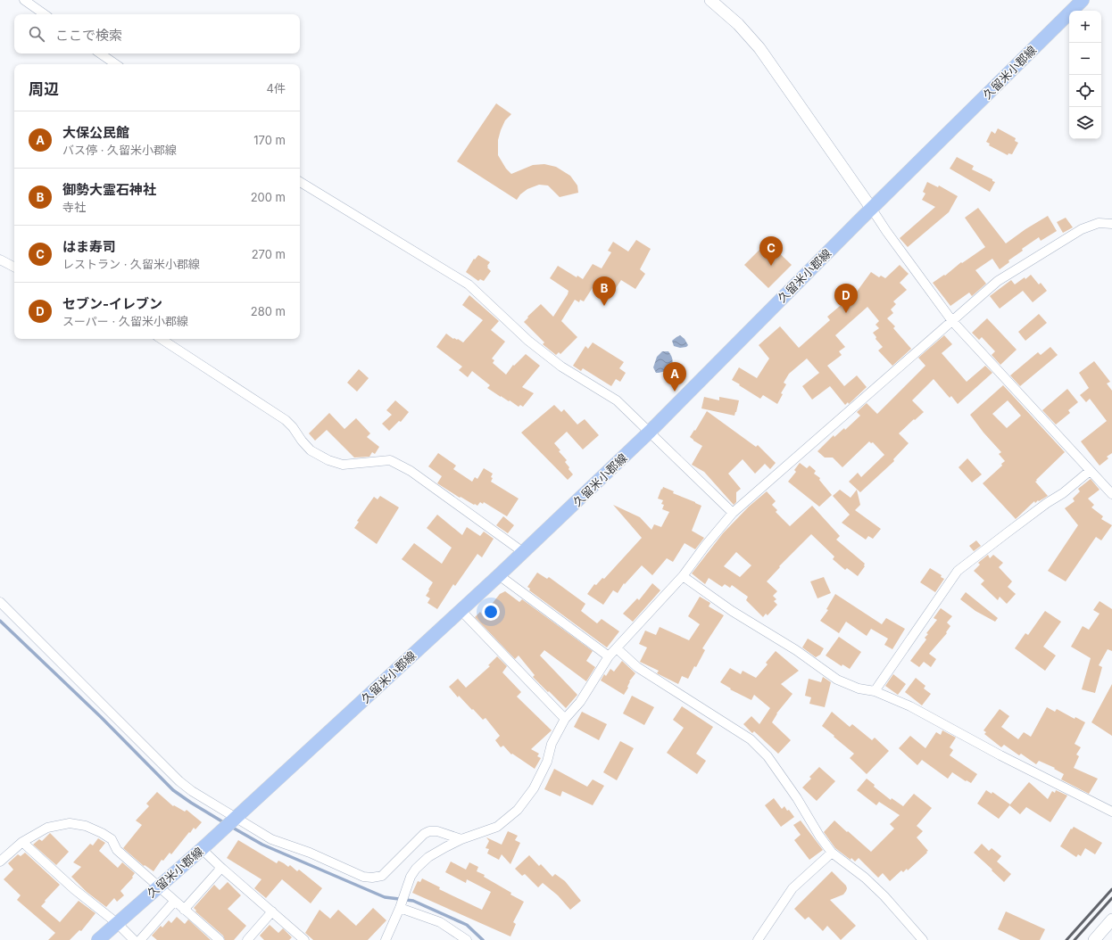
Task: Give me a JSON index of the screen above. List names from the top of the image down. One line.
{"streets":{"main road":["久留米小郡線"]},"page":{"map_buttons":["+","−"],"search":"ここで検索","heading":["周辺","4件"],"list":[{"mark":"A","name":"大保公民館","note":"バス停 · 久留米小郡線","value":"170 m"},{"mark":"B","name":"御勢大霊石神社","note":"寺社","value":"200 m"},{"mark":"C","name":"はま寿司","note":"レストラン · 久留米小郡線","value":"270 m"},{"mark":"D","name":"セブン-イレブン","note":"スーパー · 久留米小郡線","value":"280 m"}],"pins":["C","B","D","A"]}}
